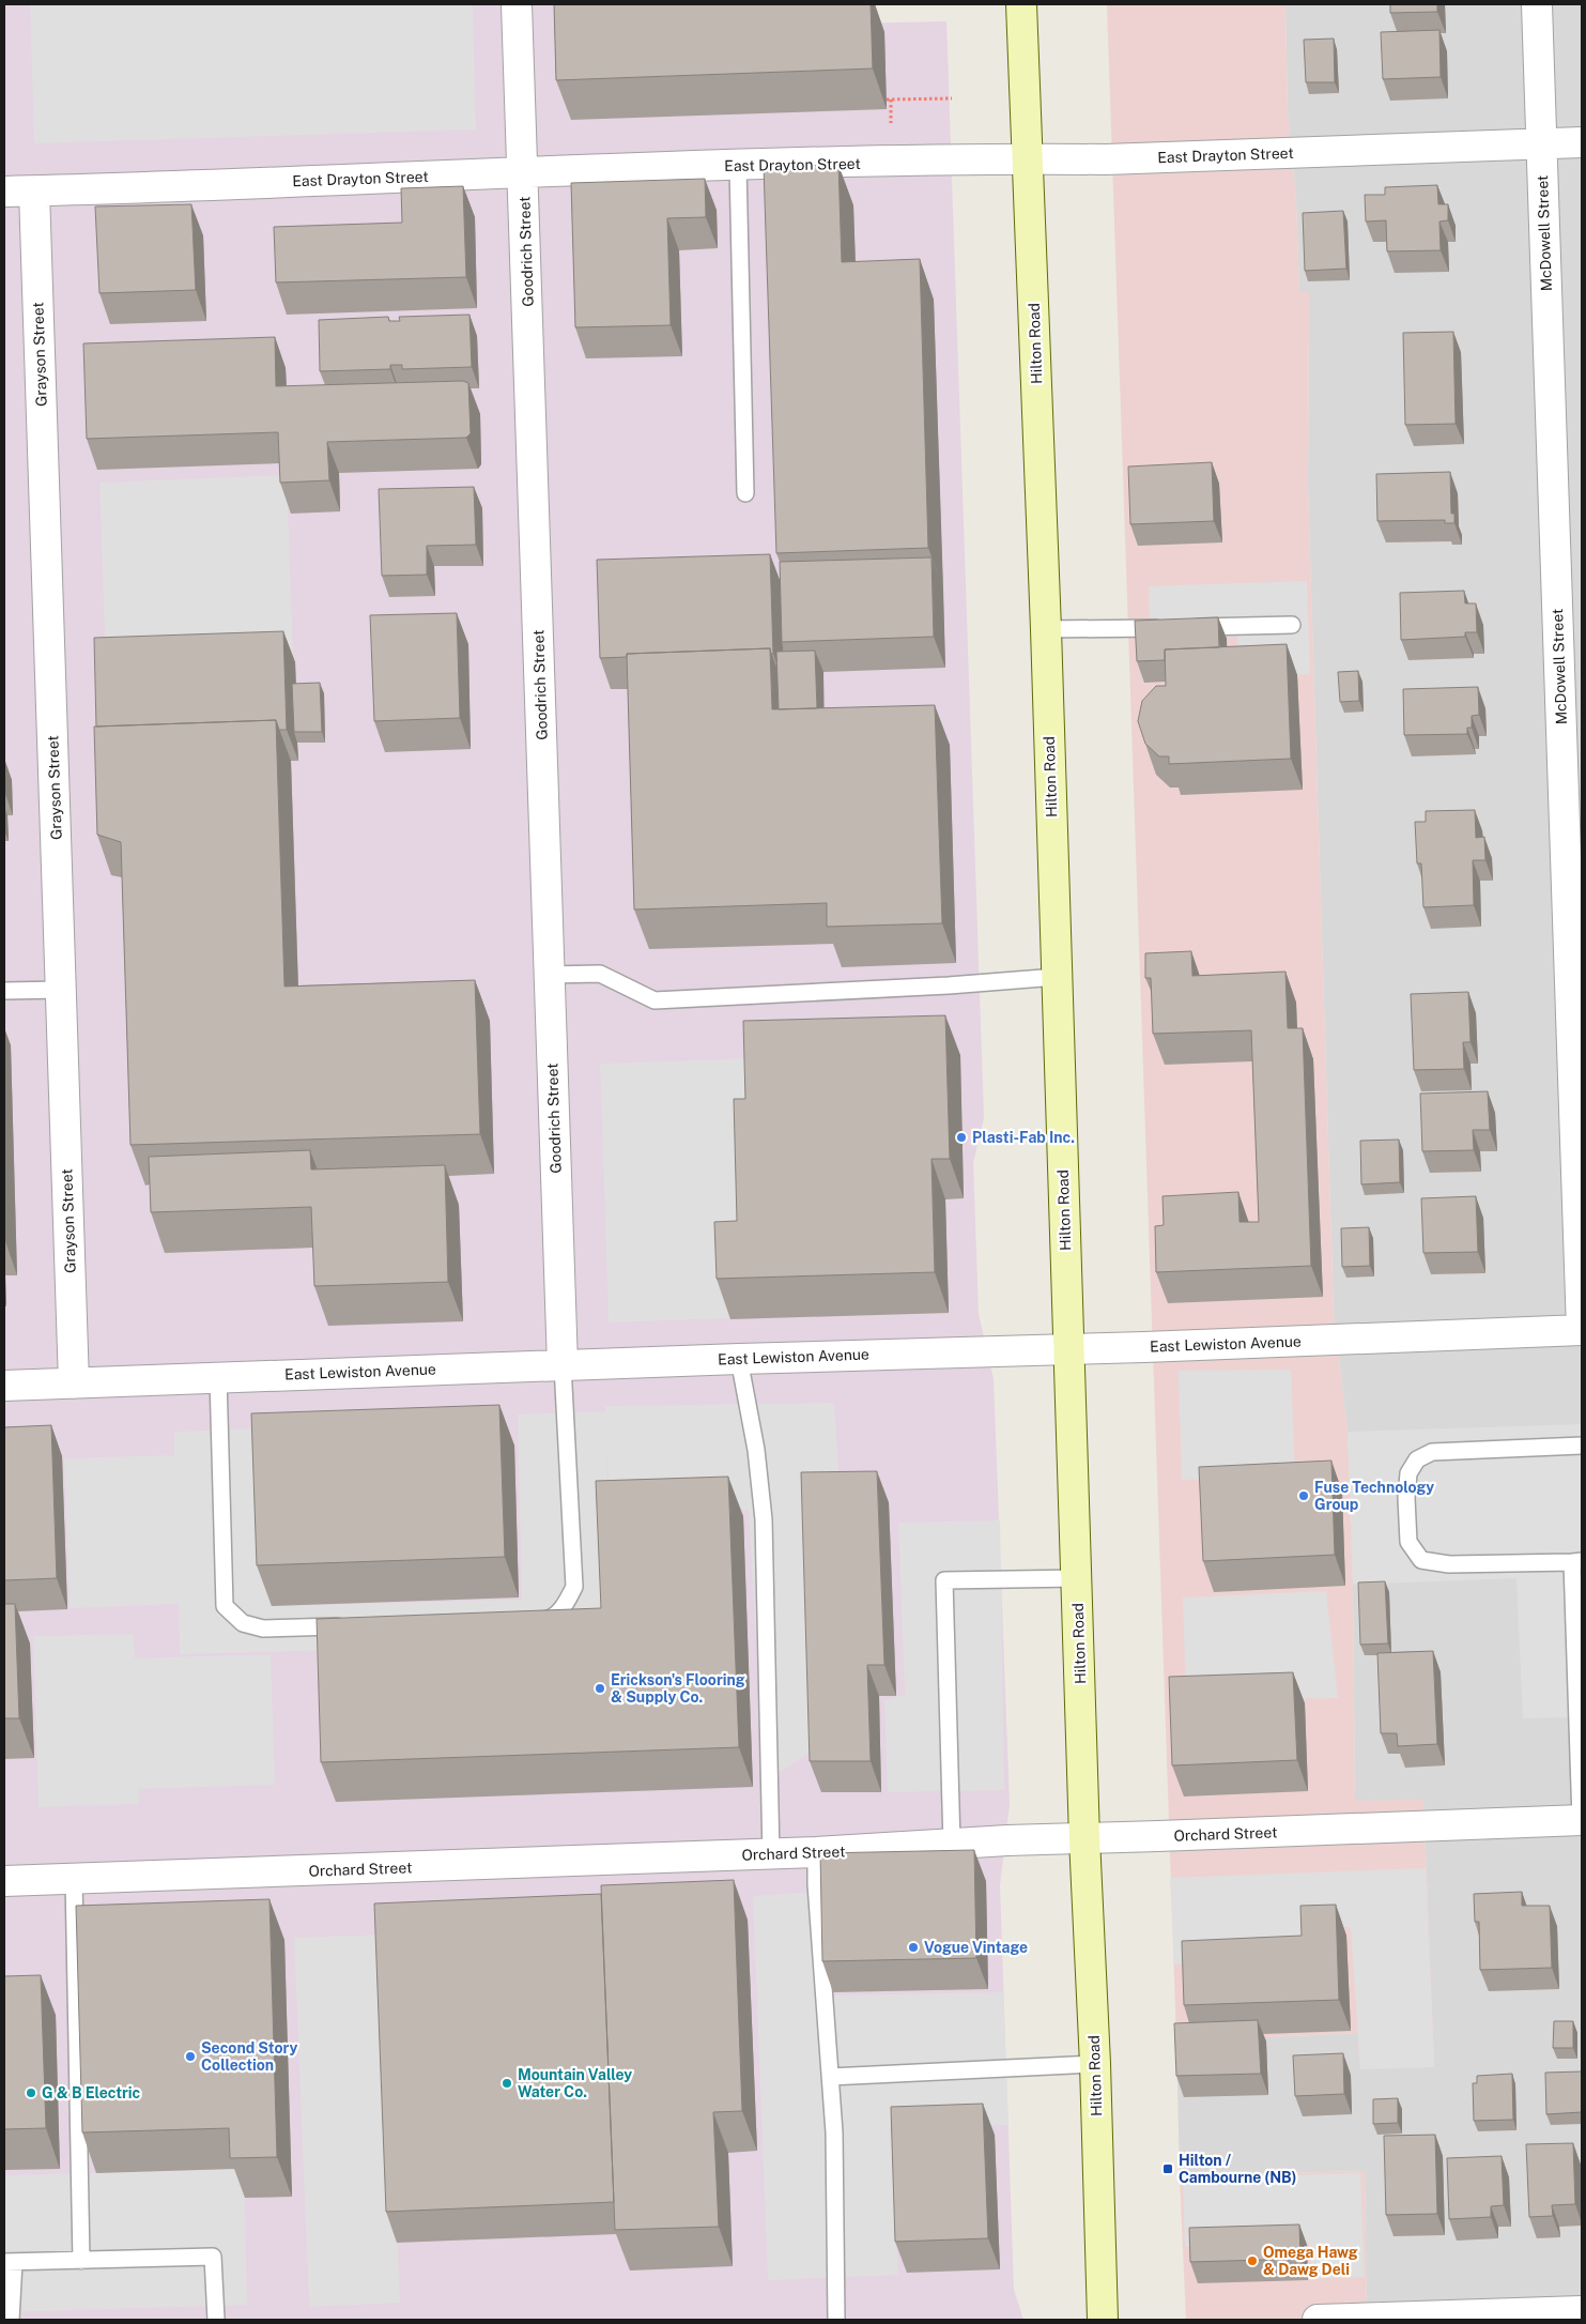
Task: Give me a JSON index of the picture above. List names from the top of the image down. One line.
{"streets":{"street":["East Drayton Street","McDowell Street","Goodrich Street","Hilton Road","Grayson Street","East Lewiston Avenue","Orchard Street"]},"crossings":[["East Drayton Street","McDowell Street"],["East Drayton Street","Goodrich Street"],["East Drayton Street","Hilton Road"],["East Drayton Street","Grayson Street"],["McDowell Street","East Lewiston Avenue"],["Goodrich Street","East Lewiston Avenue"],["Hilton Road","East Lewiston Avenue"],["Hilton Road","Orchard Street"],["Grayson Street","East Lewiston Avenue"]],"places":{"other":["Plasti-Fab Inc.","Fuse Technology Group","Erickson's Flooring & Supply Co.","Vogue Vintage","Second Story Collection","Mountain Valley Water Co.","G & B Electric","Omega Hawg & Dawg Deli"],"transit":["Hilton / Cambourne (NB)"]}}
